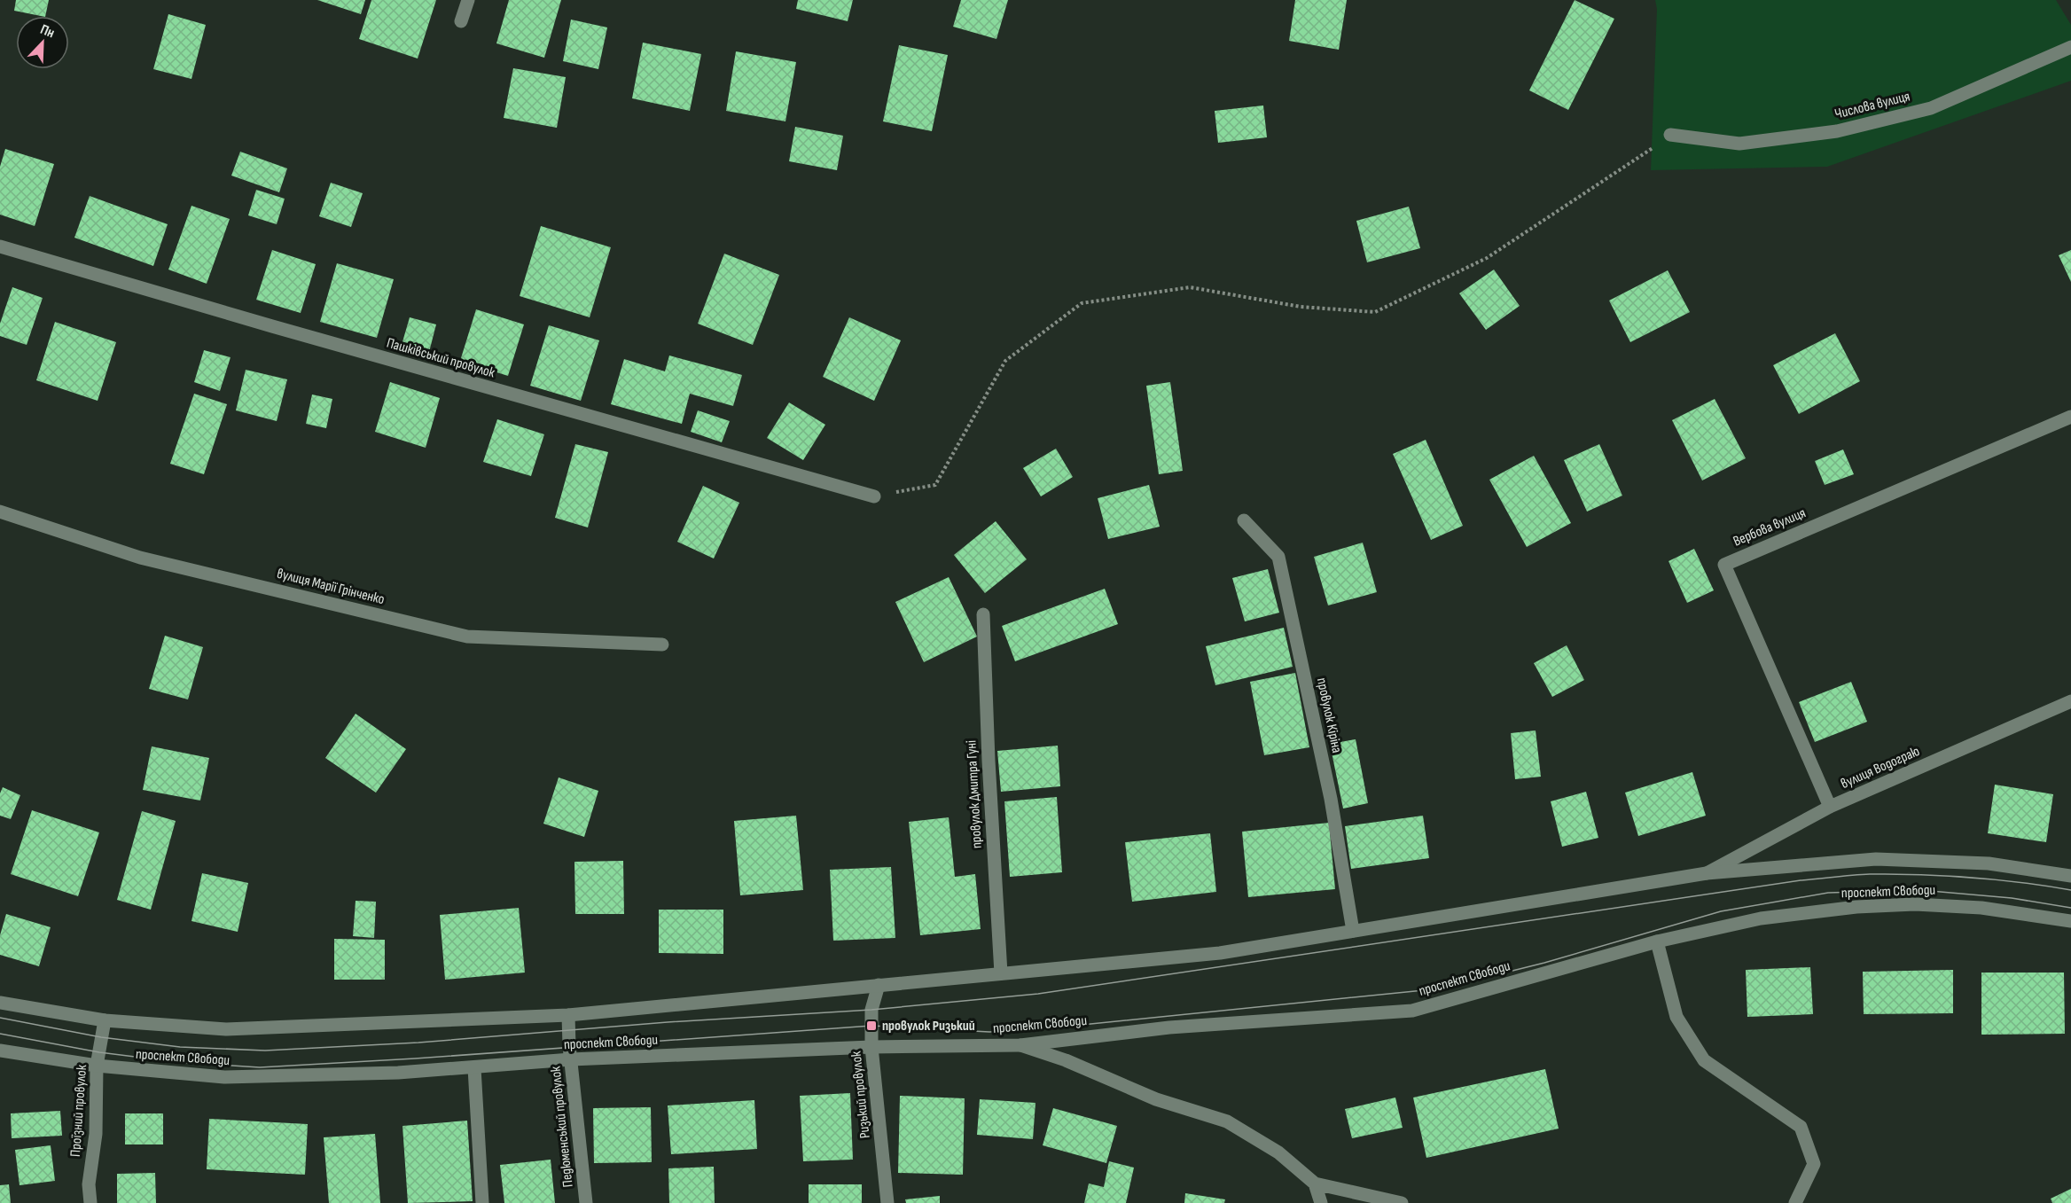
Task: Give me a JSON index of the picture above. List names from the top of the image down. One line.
{"streets":{"street":["Числова вулиця","Пашківський провулок","Вербова вулиця","вулиця Марії Грінченко","провулок Кіріна","вулиця Водограю","провулок Дмитра Гуні","проспект Свободи","Ризький провулок","Проїзний провулок","Педюменський провулок"]},"crossings":[["Вербова вулиця","вулиця Водограю"],["провулок Кіріна","проспект Свободи"],["вулиця Водограю","проспект Свободи"],["провулок Дмитра Гуні","проспект Свободи"],["проспект Свободи","Ризький провулок"],["проспект Свободи","Проїзний провулок"],["проспект Свободи","Педюменський провулок"]],"places":{"transit":["провулок Ризький"]},"north":"top right"}
